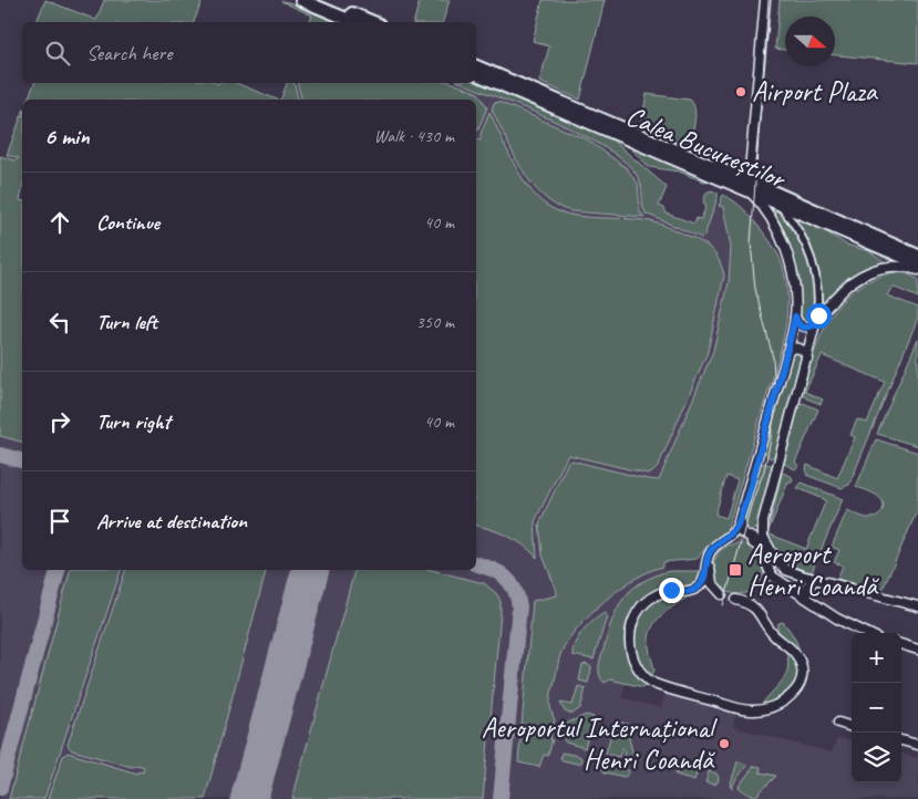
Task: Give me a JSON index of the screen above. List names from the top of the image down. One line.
{"streets":{"highway":["Calea Bucureștilor"]},"places":{"other":["Airport Plaza","Aeroportul Internațional Henri Coandă"],"transit":["Aeroport Henri Coandă"]},"north":"right","page":{"search":"Search here","heading":["6 min","Walk · 430 m"],"list":[["Continue","40 m"],["Turn left","350 m"],["Turn right","40 m"],"Arrive at destination"],"map_buttons":["+","−"]}}
